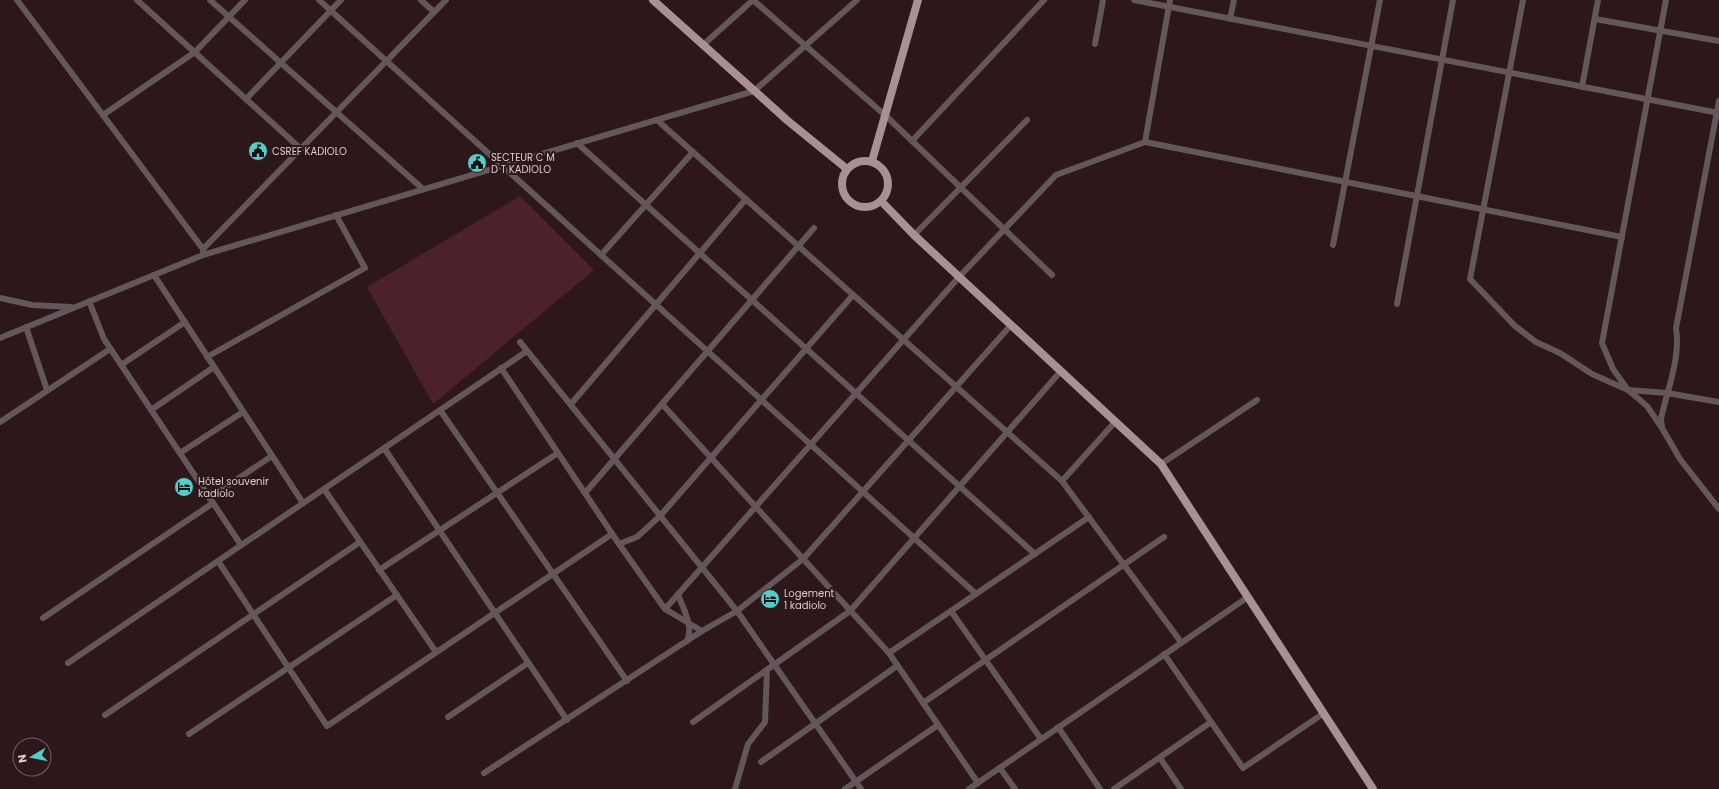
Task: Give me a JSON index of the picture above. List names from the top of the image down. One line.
{"places":{"public building":["CSREF KADIOLO","SECTEUR C M D T KADIOLO"],"hotel":["Hôtel souvenir kadiolo","Logement 1 kadiolo"]},"north":"left"}
